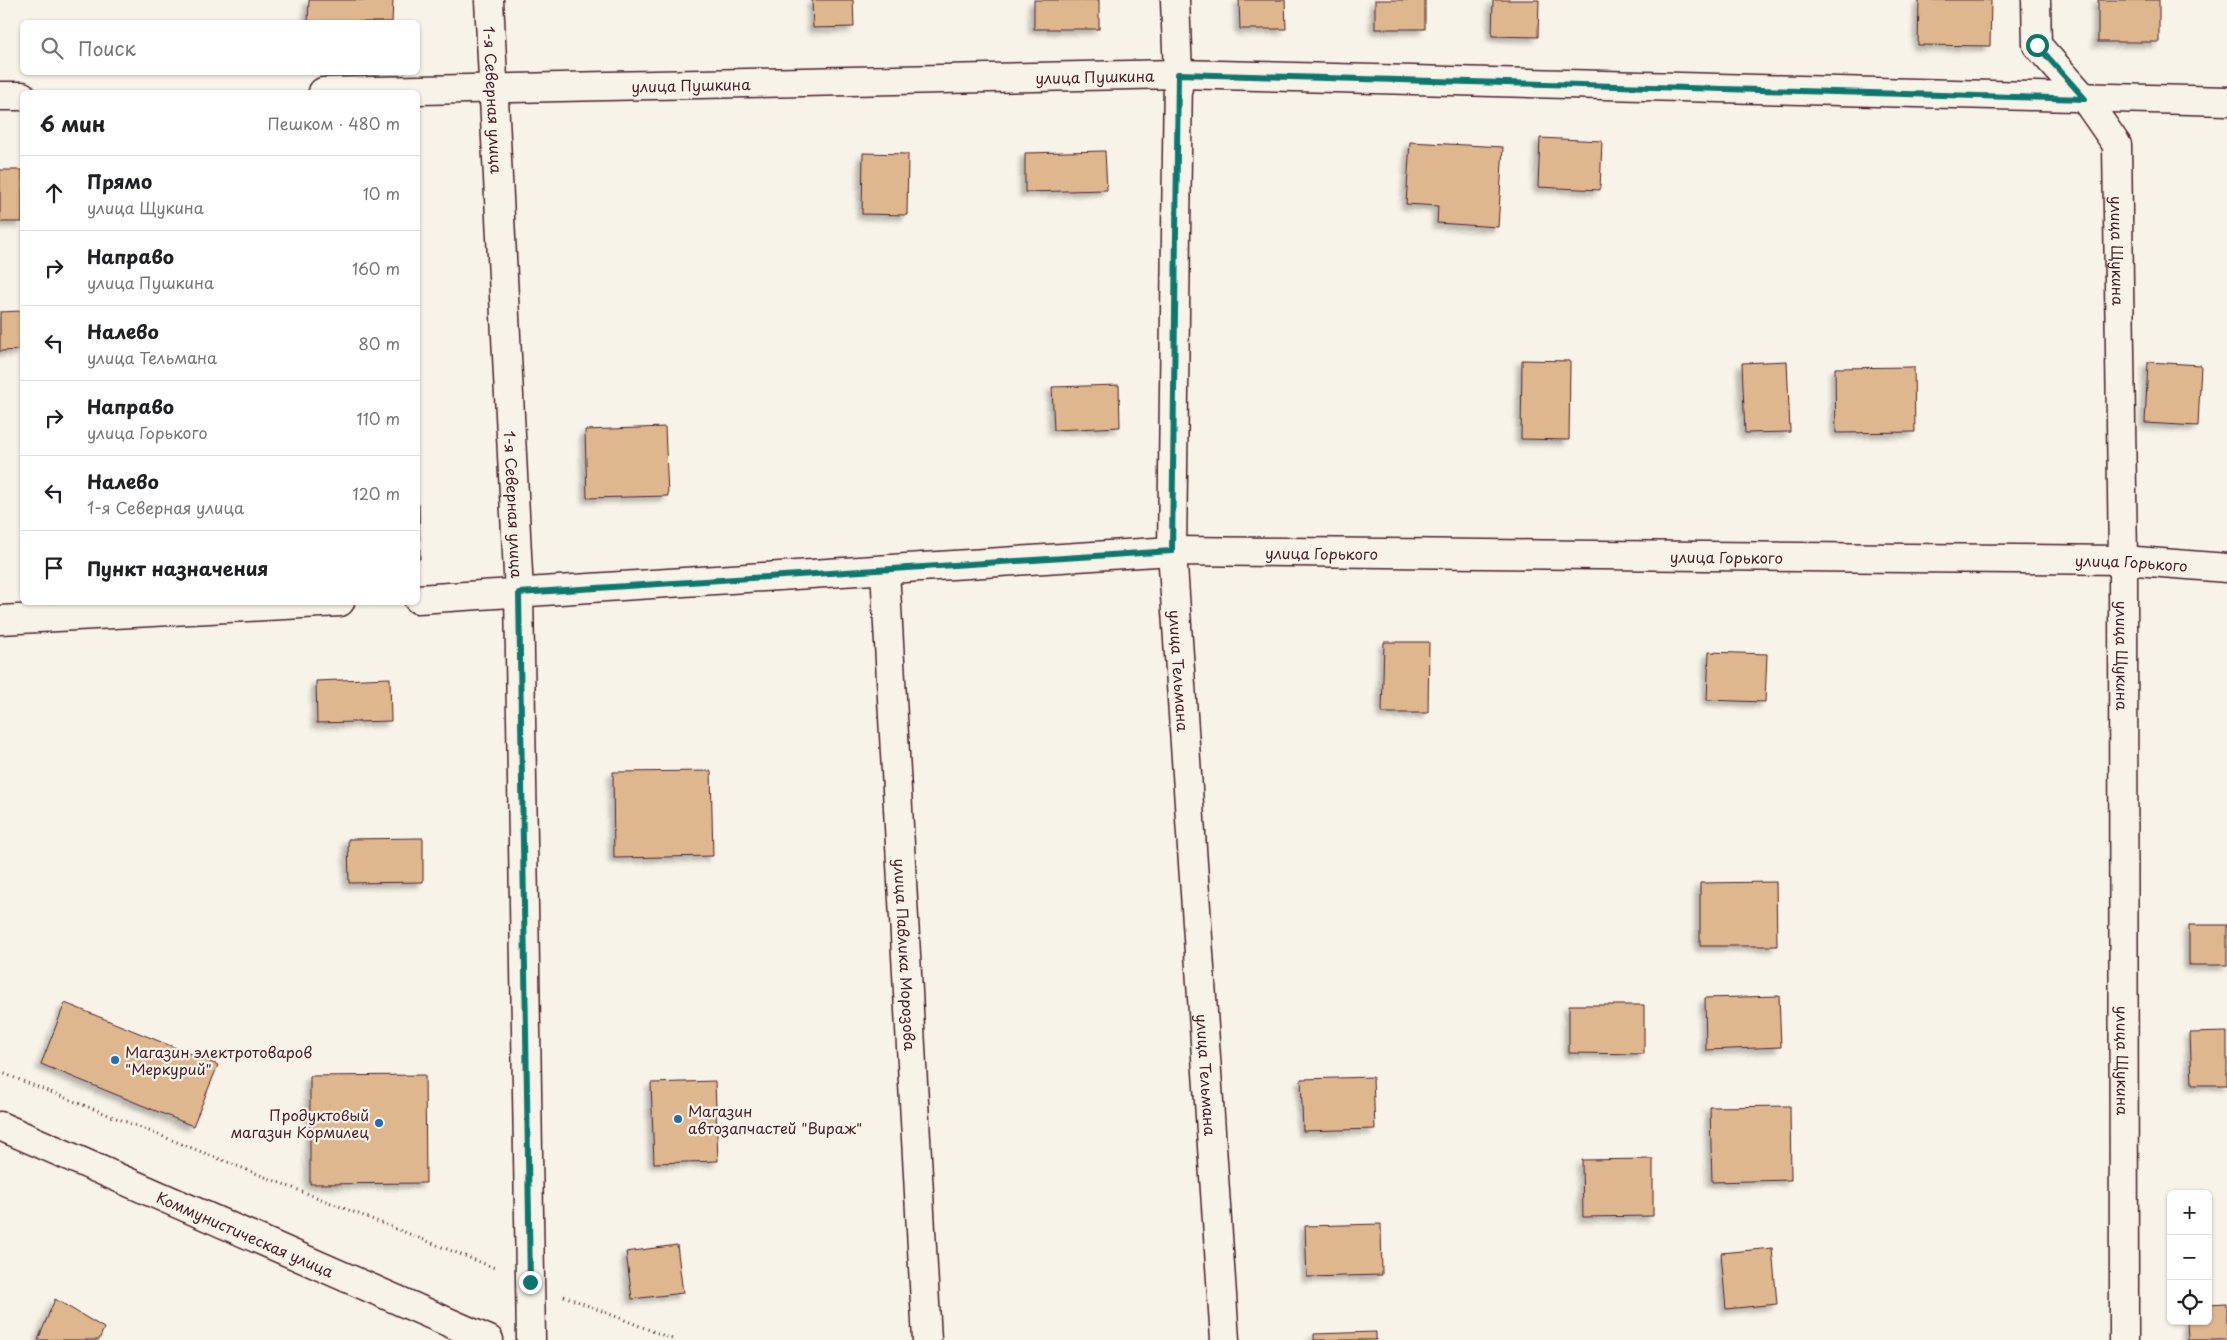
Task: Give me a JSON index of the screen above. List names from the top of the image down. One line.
{"streets":{"street":["улица Пушкина","1-я Северная улица","улица Щукина","улица Горького","улица Тельмана","улица Павлика Морозова","Коммунистическая улица"]},"crossings":[["улица Пушкина","1-я Северная улица"],["улица Пушкина","улица Щукина"],["улица Пушкина","улица Тельмана"],["1-я Северная улица","улица Горького"],["улица Щукина","улица Горького"],["улица Горького","улица Тельмана"],["улица Горького","улица Павлика Морозова"]],"places":["Магазин электротоваров \"Меркурий\"","Магазин автозапчастей \"Вираж\"","Продуктовый магазин Кормилец"],"page":{"search":"Поиск","heading":["6 мин","Пешком · 480 m"],"list":[["Прямо","улица Щукина","10 m"],["Направо","улица Пушкина","160 m"],["Налево","улица Тельмана","80 m"],["Направо","улица Горького","110 m"],["Налево","1-я Северная улица","120 m"],"Пункт назначения"],"map_buttons":["+","−"]}}
